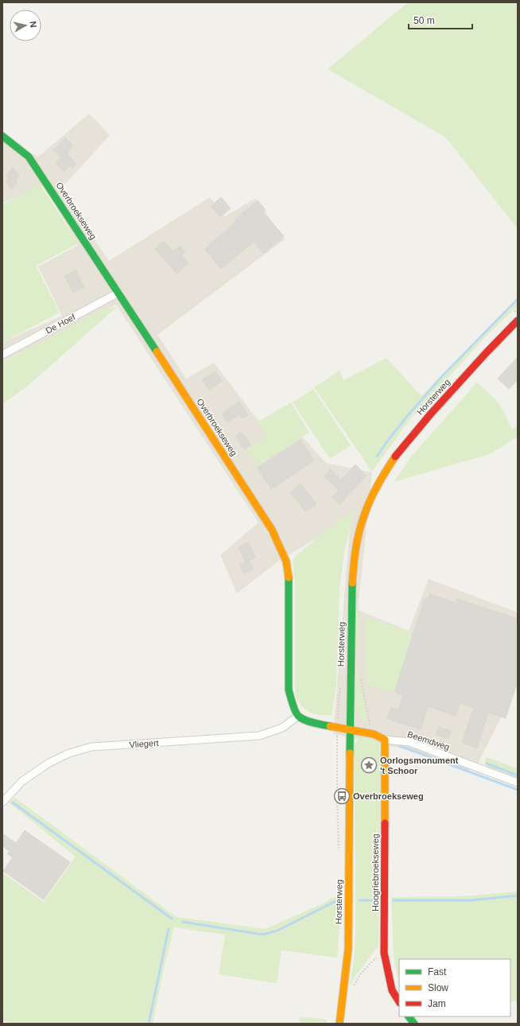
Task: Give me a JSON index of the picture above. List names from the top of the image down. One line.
{"streets":{"street":["Overbroekseweg","De Hoef","Horsterweg","Beemdweg","Vliegert","Hoogriebroekseweg"]},"crossings":[["Overbroekseweg","De Hoef"],["Overbroekseweg","Vliegert"],["Horsterweg","Beemdweg"],["Beemdweg","Hoogriebroekseweg"]],"places":{"place":["Oorlogsmonument 't Schoor"],"bus stop":["Overbroekseweg"]},"legend":["Fast","Slow","Jam"],"scale_bar":"50 m","north":"right"}
